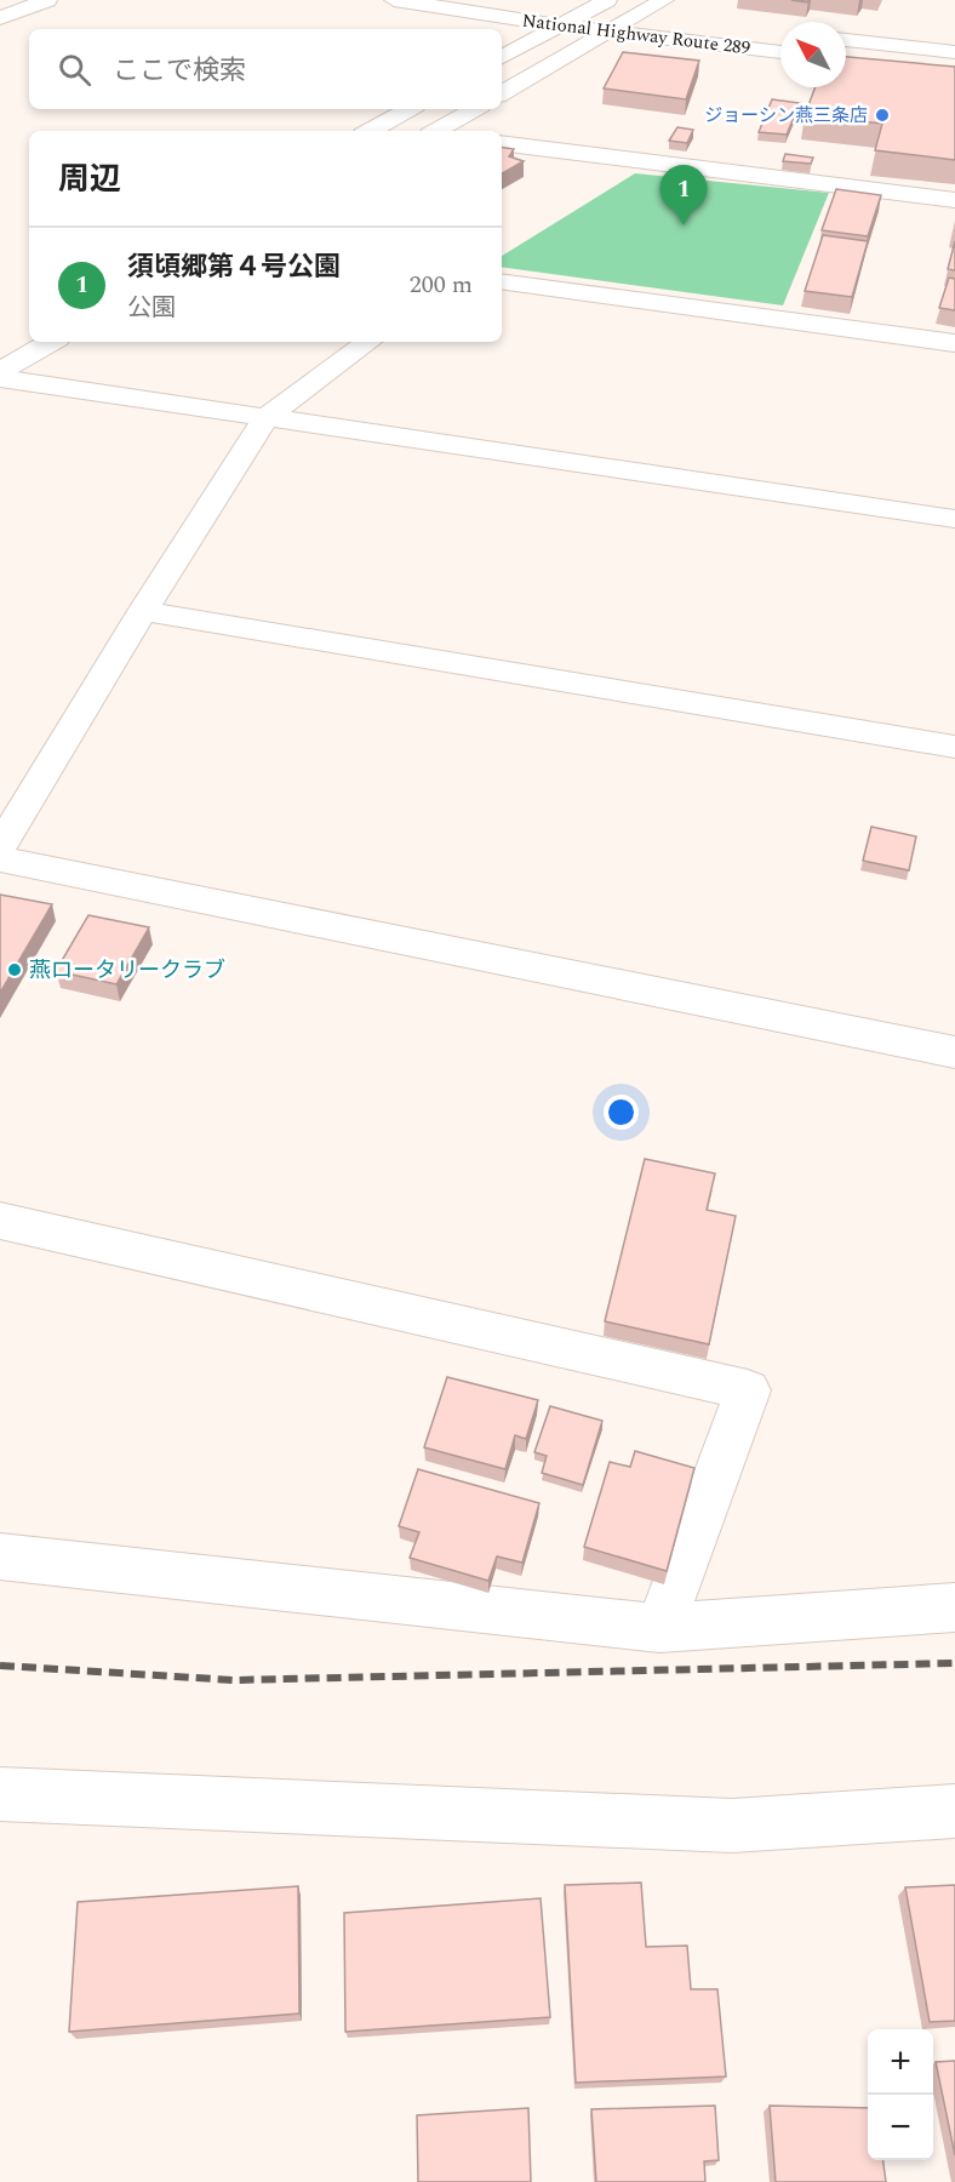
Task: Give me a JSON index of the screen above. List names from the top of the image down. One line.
{"streets":{"main road":["National Highway Route 289"]},"places":["ジョーシン燕三条店","燕ロータリークラブ"],"north":"top left","page":{"search":"ここで検索","heading":"周辺","pins":"1","list":[{"mark":"1","name":"須頃郷第４号公園","note":"公園","value":"200 m"}],"map_buttons":["+","−"]}}
